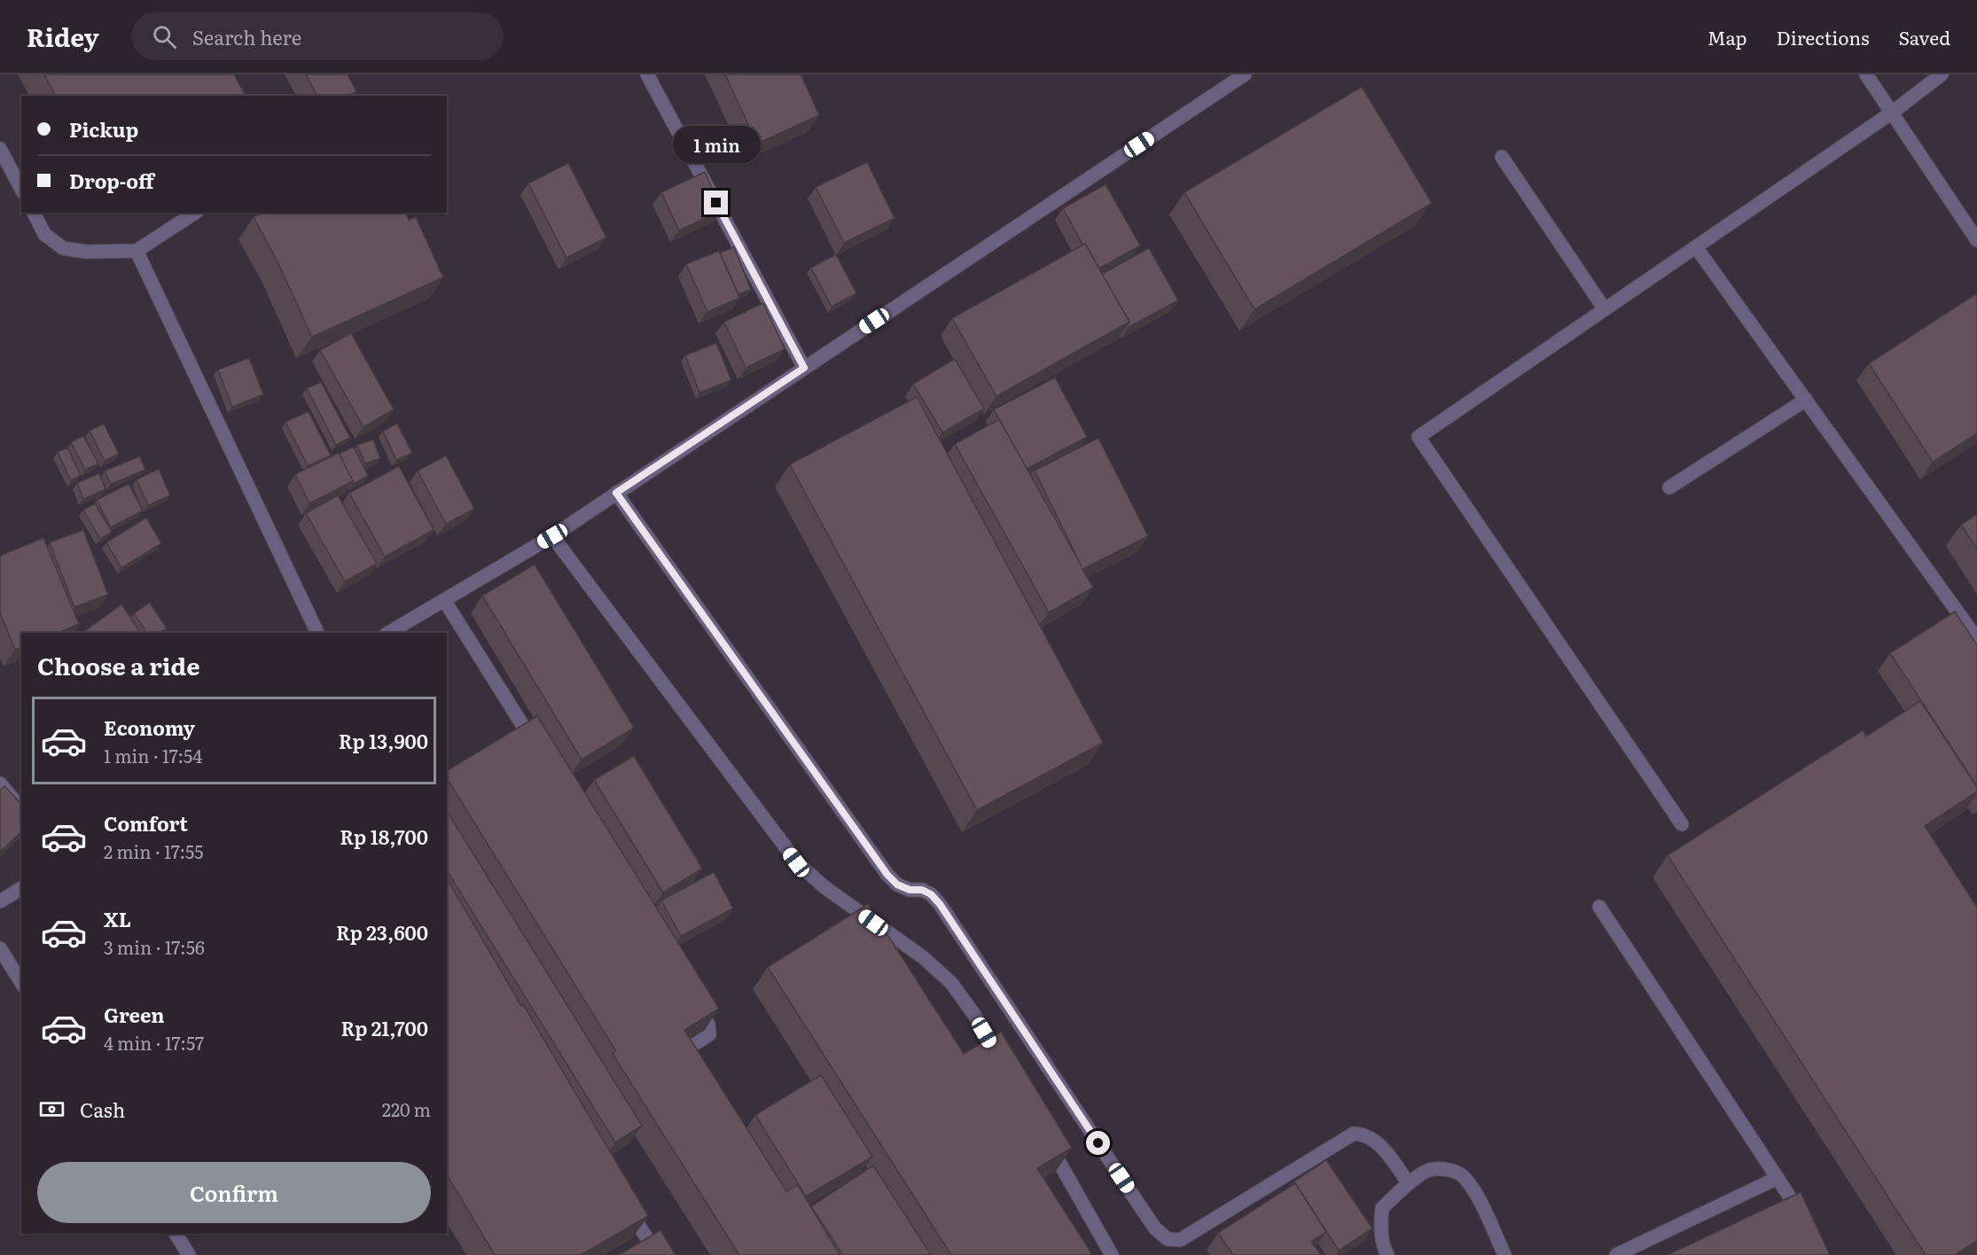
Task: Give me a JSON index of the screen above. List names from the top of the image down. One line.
{"page":{"header":"Ridey","search":"Search here","nav":["Map","Directions","Saved"],"banner":["Pickup","Drop-off"],"bubble":"1 min","heading":"Choose a ride","list":[{"name":"Economy","note":"1 min · 17:54","value":"Rp 13,900"},{"name":"Comfort","note":"2 min · 17:55","value":"Rp 18,700"},{"name":"XL","note":"3 min · 17:56","value":"Rp 23,600"},{"name":"Green","note":"4 min · 17:57","value":"Rp 21,700"}],"pay":["Cash","220 m"],"buttons":"Confirm"}}
